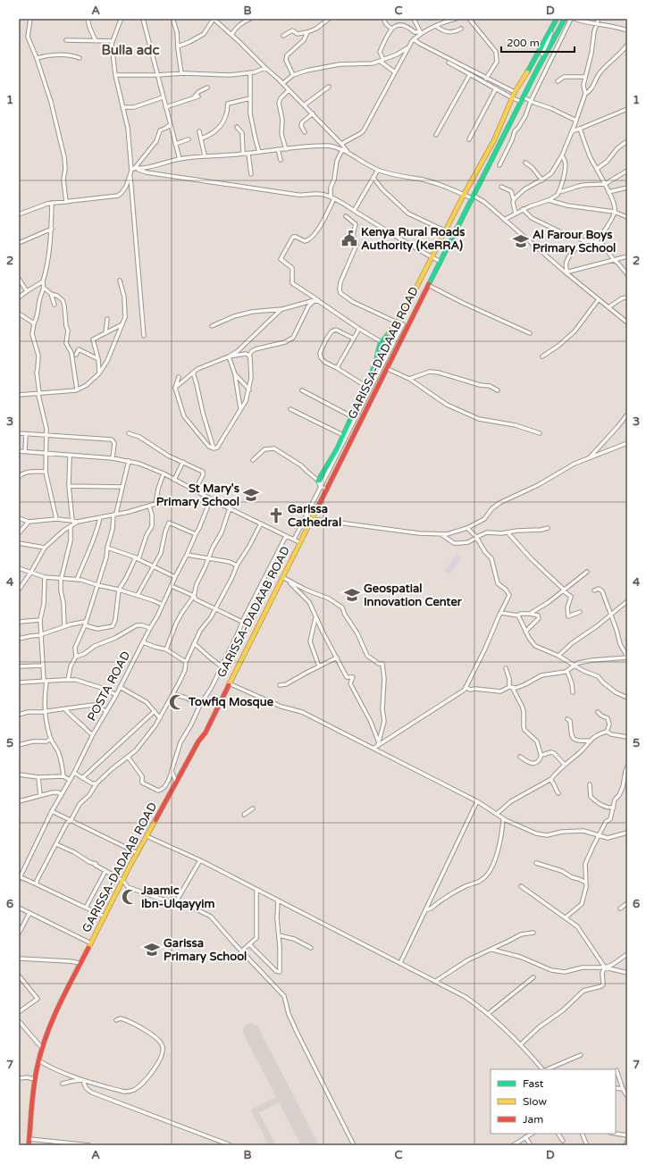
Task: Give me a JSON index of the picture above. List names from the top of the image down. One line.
{"streets":{"main road":["GARISSA-DADAAB ROAD"],"street":["POSTA ROAD"]},"districts":["Bulla adc"],"places":{"public building":["Kenya Rural Roads Authority (KeRRA)"],"school or university":["Al Farour Boys Primary School","St Mary's Primary School","Geospatial Innovation Center","Garissa Primary School"],"church":["Garissa Cathedral"],"mosque":["Towfiq Mosque","Jaamic Ibn-Ulqayyim"]},"legend":["Fast","Slow","Jam"],"scale_bar":"200 m","grid":{"columns":["A","B","C","D"],"rows":["1","2","3","4","5","6","7"]}}
